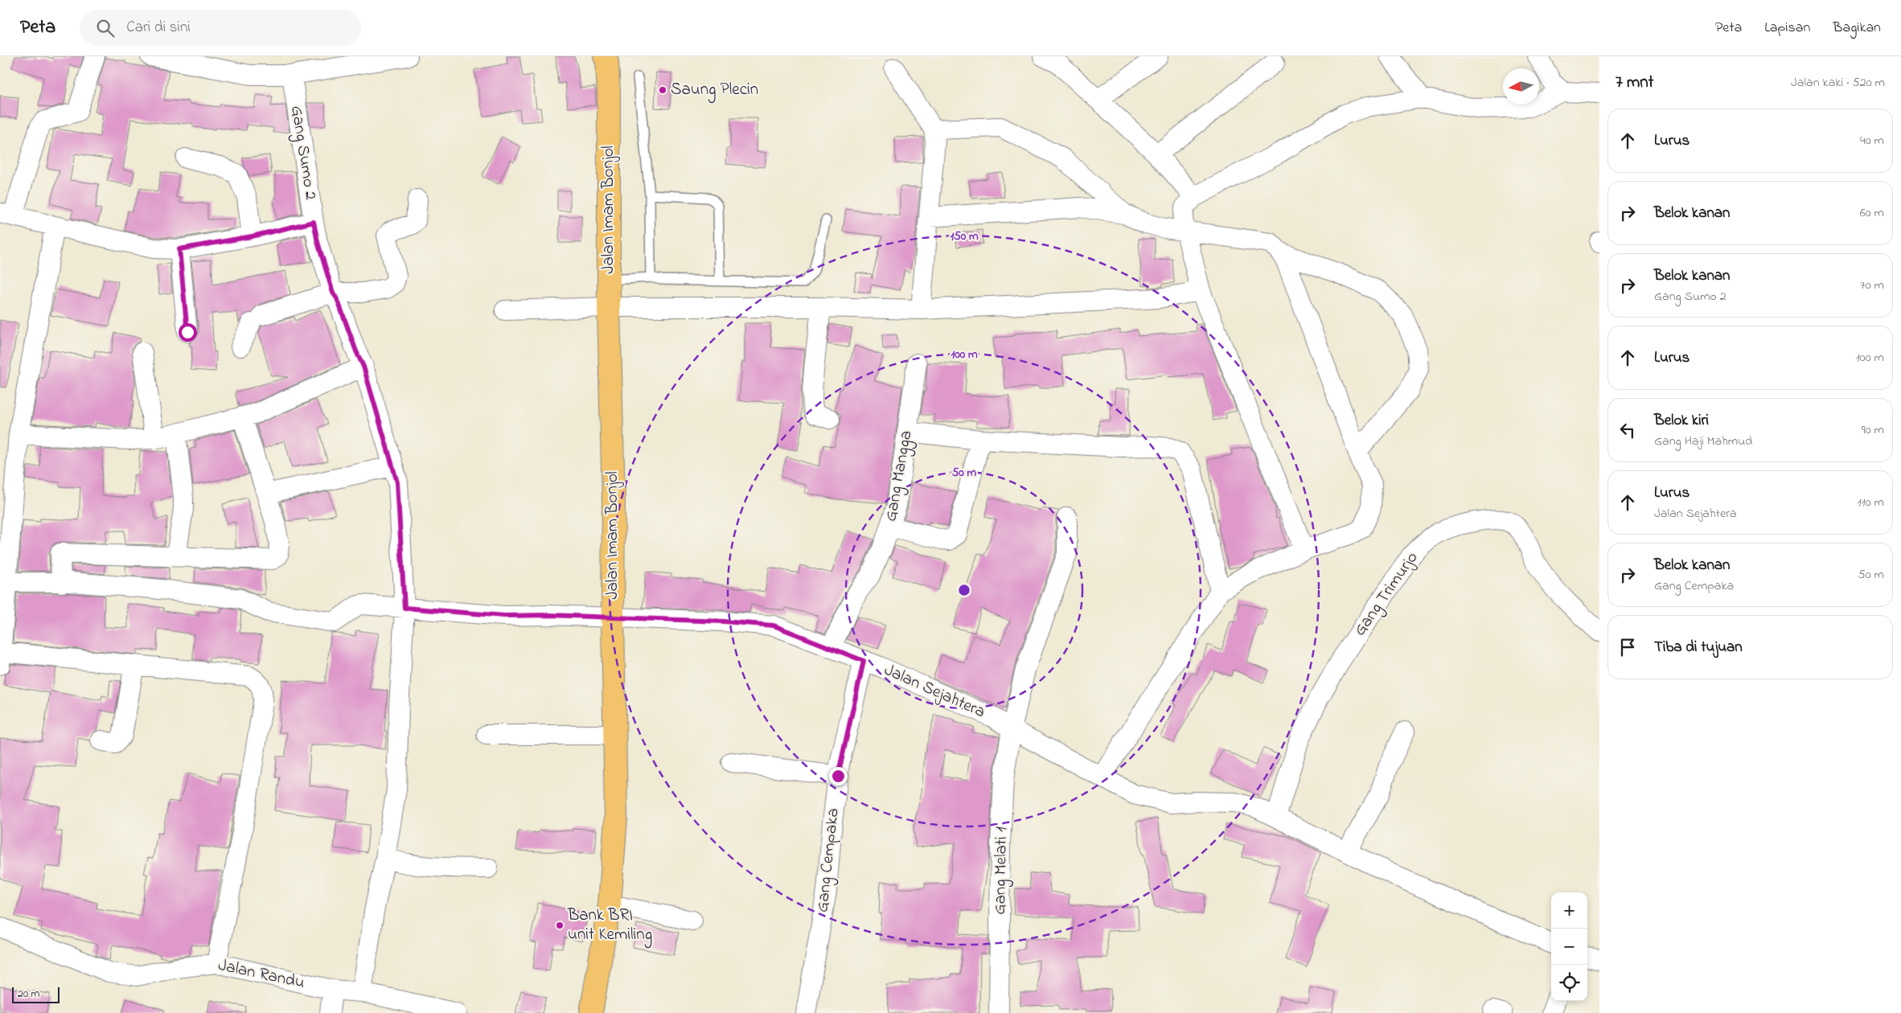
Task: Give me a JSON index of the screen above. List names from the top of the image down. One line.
{"streets":{"highway":["Jalan Imam Bonjol"],"street":["Gang Sumo 2","Gang Mangga","Gang Trimurjo","Jalan Sejahtera","Gang Cempaka","Gang Melati 1","Jalan Randu"]},"crossings":[["Gang Sumo 2","Jalan Sejahtera"],["Gang Sumo 2","Jalan Randu"],["Jalan Imam Bonjol","Jalan Sejahtera"],["Gang Mangga","Jalan Sejahtera"],["Gang Trimurjo","Jalan Sejahtera"],["Jalan Sejahtera","Gang Cempaka"],["Jalan Sejahtera","Gang Melati 1"]],"places":["Saung Plecin","Bank BRI unit Kemiling"],"scale_bar":"20 m","north":"left","page":{"header":"Peta","search":"Cari di sini","nav":["Peta","Lapisan","Bagikan"],"heading":["7 mnt","Jalan kaki · 520 m"],"list":[["Lurus","40 m"],["Belok kanan","60 m"],["Belok kanan","Gang Sumo 2","70 m"],["Lurus","100 m"],["Belok kiri","Gang Haji Mahmud","90 m"],["Lurus","Jalan Sejahtera","110 m"],["Belok kanan","Gang Cempaka","50 m"],"Tiba di tujuan"],"map_buttons":["+","−"],"scale":"20 m"},"rings":["150 m","100 m","50 m"]}
